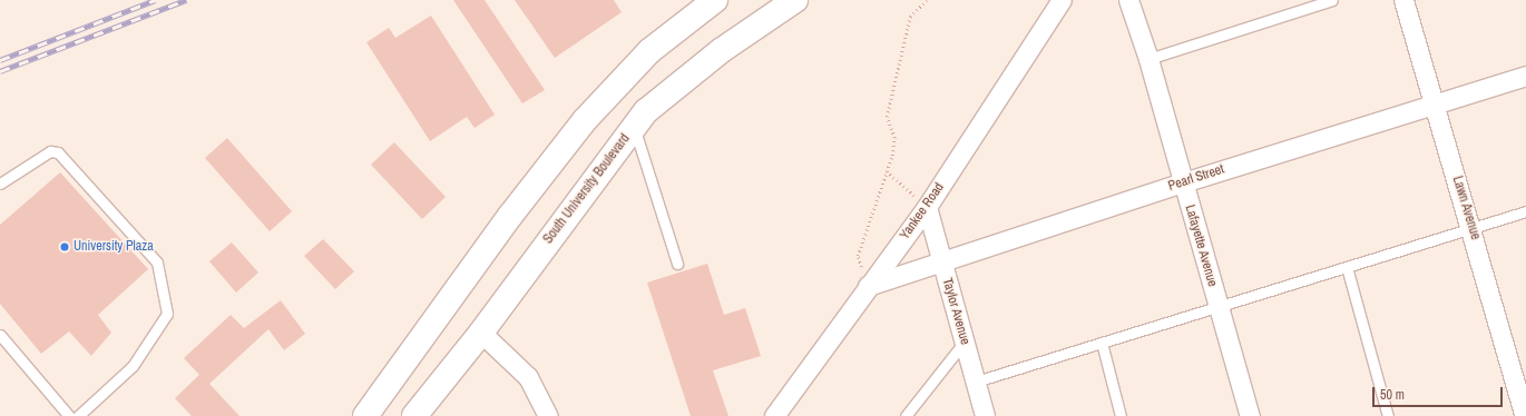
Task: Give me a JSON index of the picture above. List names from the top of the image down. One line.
{"streets":{"street":["Pearl Street","South University Boulevard","Lawn Avenue","Yankee Road","Lafayette Avenue","Taylor Avenue"]},"crossings":[["Pearl Street","Lawn Avenue"],["Pearl Street","Yankee Road"],["Pearl Street","Lafayette Avenue"],["Pearl Street","Taylor Avenue"],["Yankee Road","Taylor Avenue"]],"places":["University Plaza"],"scale_bar":"50 m"}
